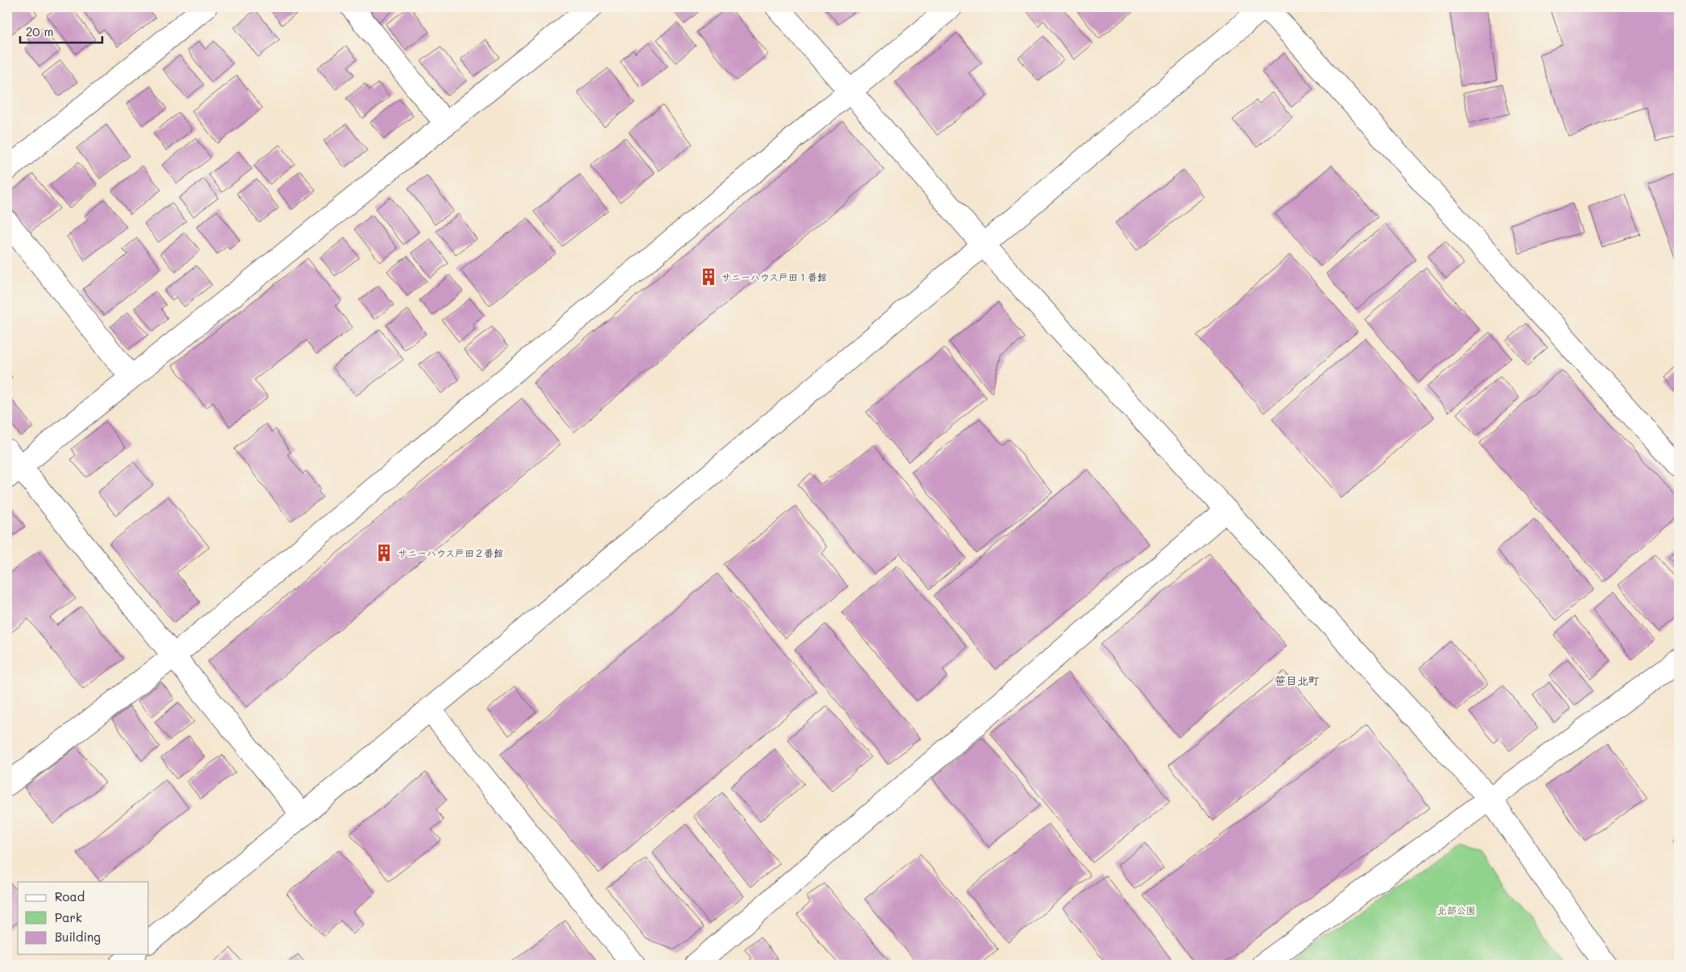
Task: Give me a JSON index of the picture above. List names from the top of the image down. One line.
{"districts":["笹目北町"],"parks":["北部公園"],"places":{"building":["サニーハウス戸田１番館","サニーハウス戸田２番館"]},"legend":["Road","Park","Building"],"scale_bar":"20 m"}
